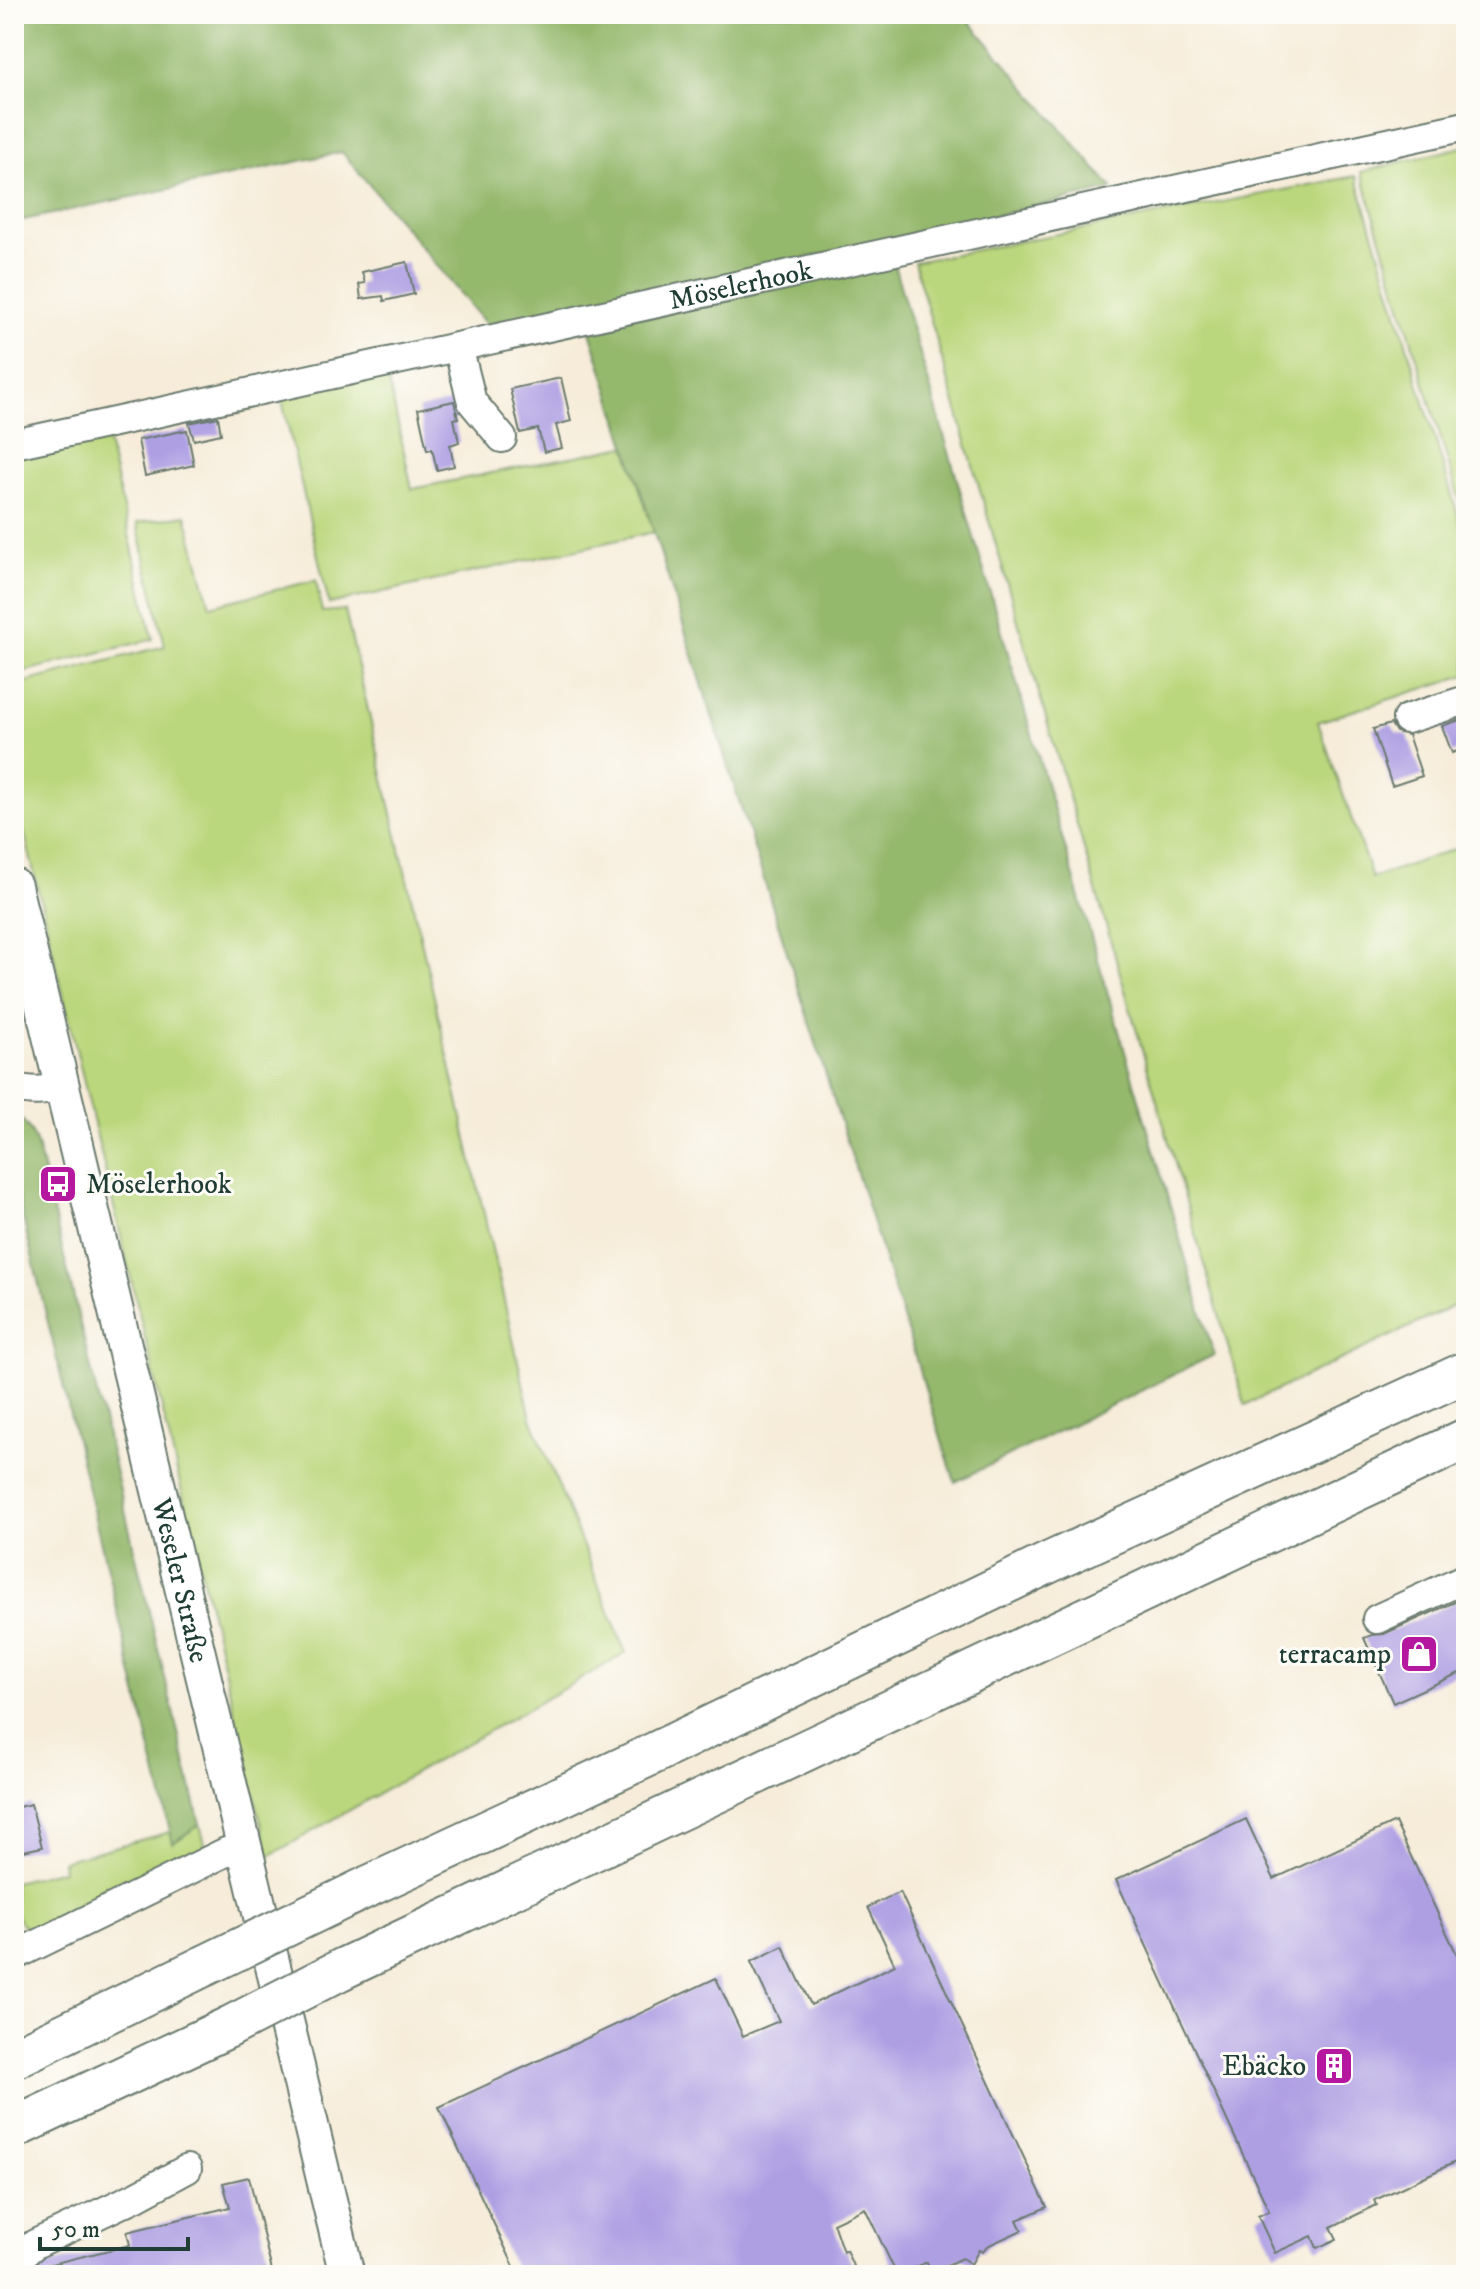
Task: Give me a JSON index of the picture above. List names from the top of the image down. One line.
{"streets":{"main road":["Weseler Straße"],"street":["Möselerhook"]},"places":{"bus stop":["Möselerhook"],"shop":["terracamp"],"building":["Ebäcko"]},"scale_bar":"50 m"}
